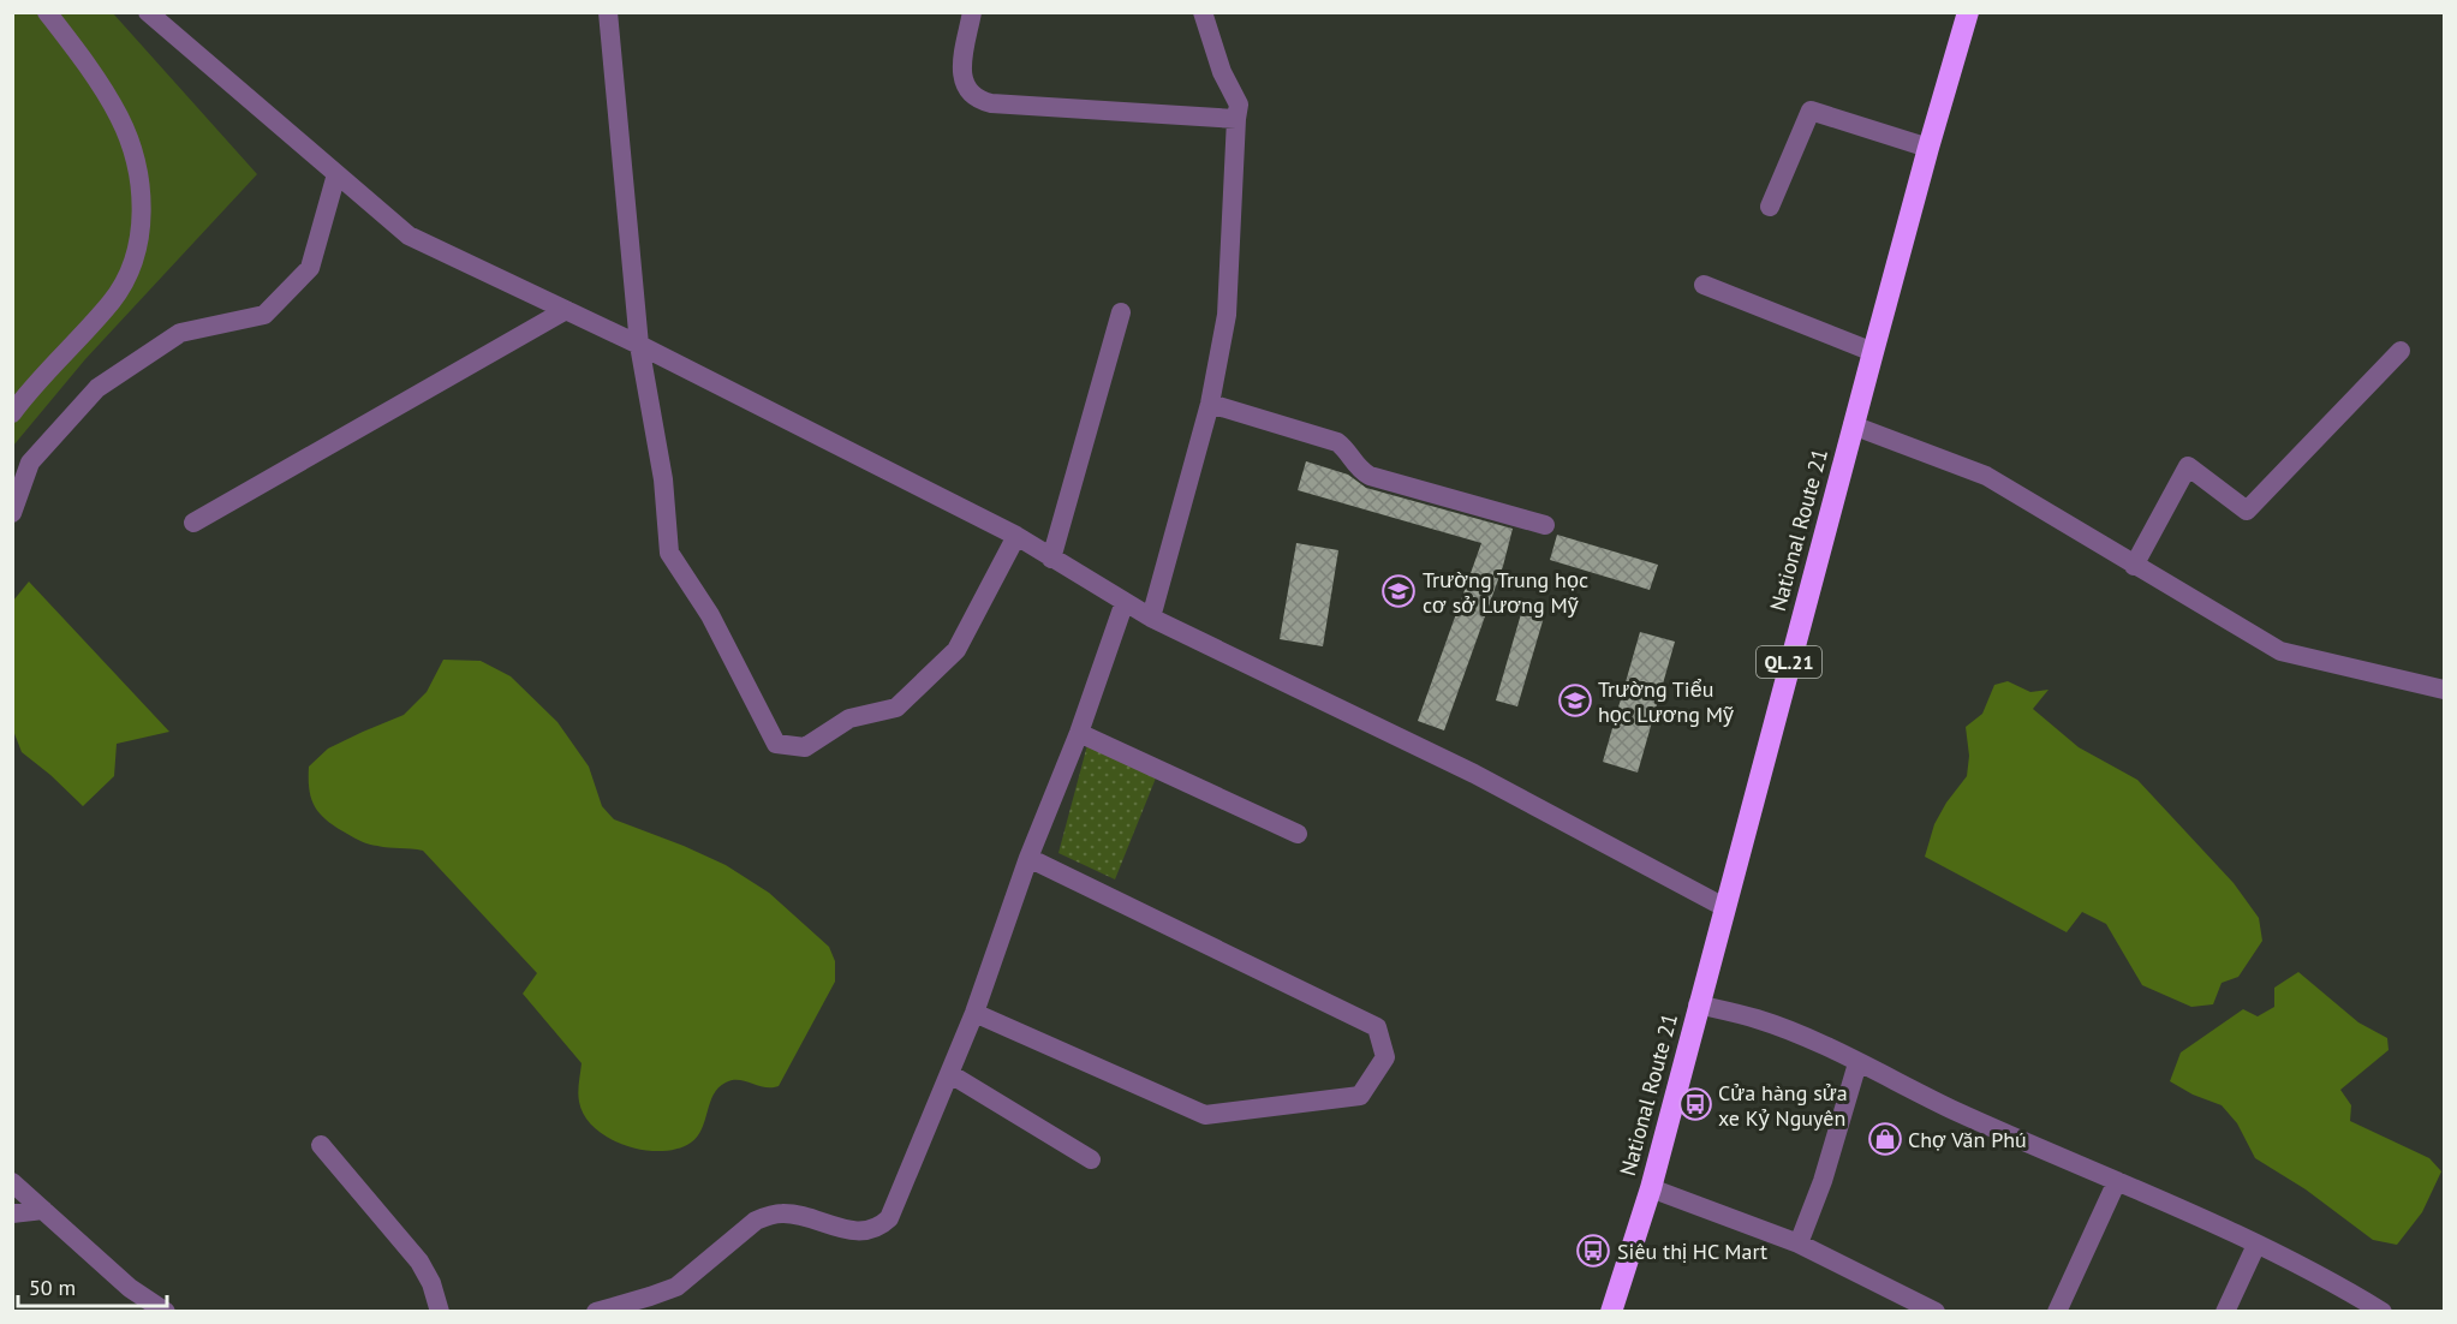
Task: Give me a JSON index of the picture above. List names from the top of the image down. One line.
{"streets":{"highway":["National Route 21","QL.21"]},"places":{"school or university":["Trường Trung học cơ sở Lương Mỹ","Trường Tiểu học Lương Mỹ"],"bus stop":["Cửa hàng sửa xe Kỷ Nguyên","Siêu thị HC Mart"],"shop":["Chợ Văn Phú"]},"scale_bar":"50 m"}
